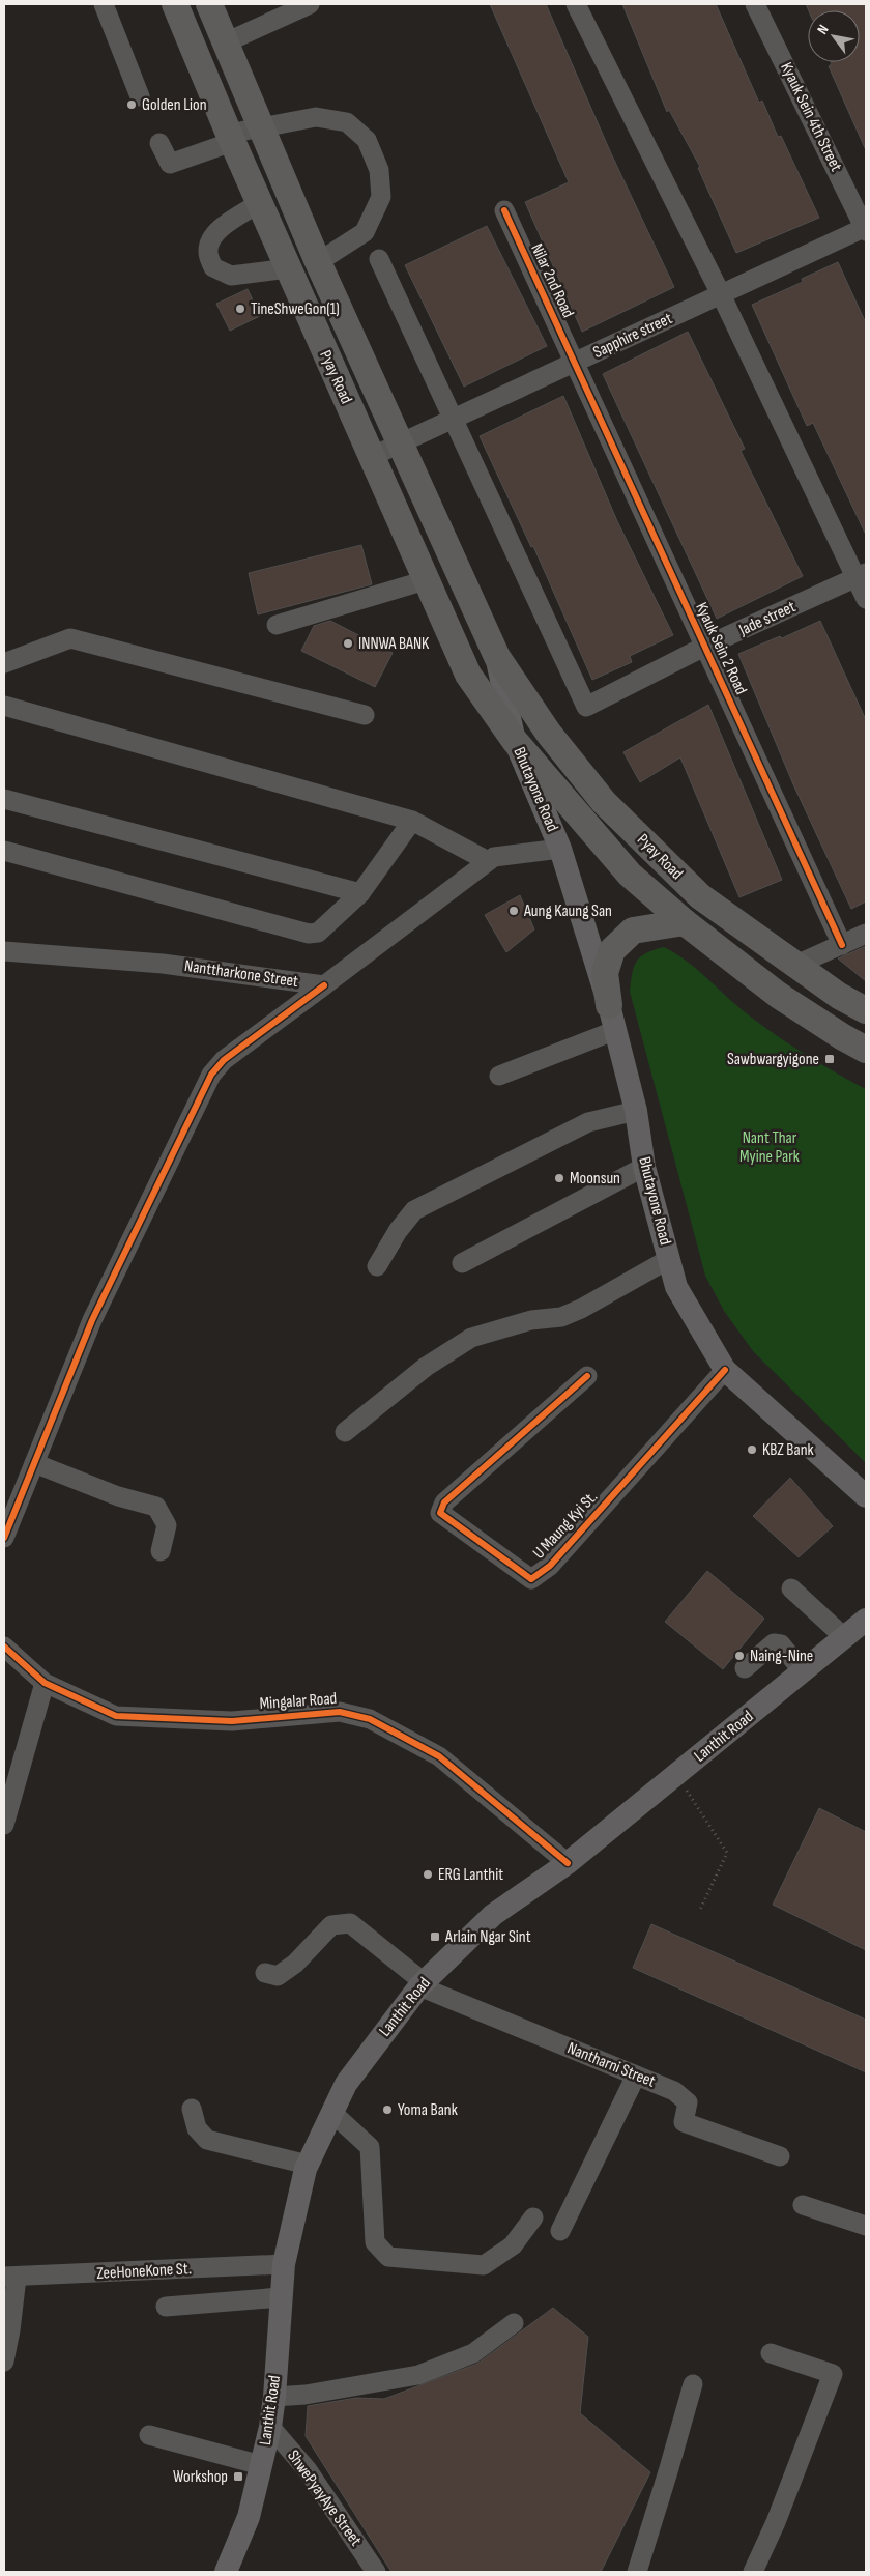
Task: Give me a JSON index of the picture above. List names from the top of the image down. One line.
{"streets":{"highway":["Pyay Road"],"main road":["Bhutayone Road","Lanthit Road"],"street":["Kyauk Sein 4th Street","Nilar 2nd Road","Sapphire street","Jade street","Kyauk Sein 2 Road","Nanttharkone Street","U Maung Kyi St.","Mingalar Road","Nantharni Street","ZeeHoneKone St.","ShwePyayAye Street"]},"crossings":[["Kyauk Sein 4th Street","Sapphire street"],["Nilar 2nd Road","Sapphire street"],["Nilar 2nd Road","Kyauk Sein 2 Road"],["Sapphire street","Pyay Road"],["Sapphire street","Jade street"],["Sapphire street","Kyauk Sein 2 Road"],["Pyay Road","Bhutayone Road"],["Jade street","Kyauk Sein 2 Road"],["Bhutayone Road","U Maung Kyi St."],["Mingalar Road","Lanthit Road"],["Lanthit Road","Nantharni Street"],["Lanthit Road","ZeeHoneKone St."],["Lanthit Road","ShwePyayAye Street"]],"parks":["Nant Thar Myine Park"],"places":{"other":["Golden Lion","TineShweGon(1)","INNWA BANK","Aung Kaung San","Moonsun","KBZ Bank","Naing-Nine","ERG Lanthit","Yoma Bank"],"transit":["Sawbwargyigone","Arlain Ngar Sint","Workshop"]},"north":"top left"}
